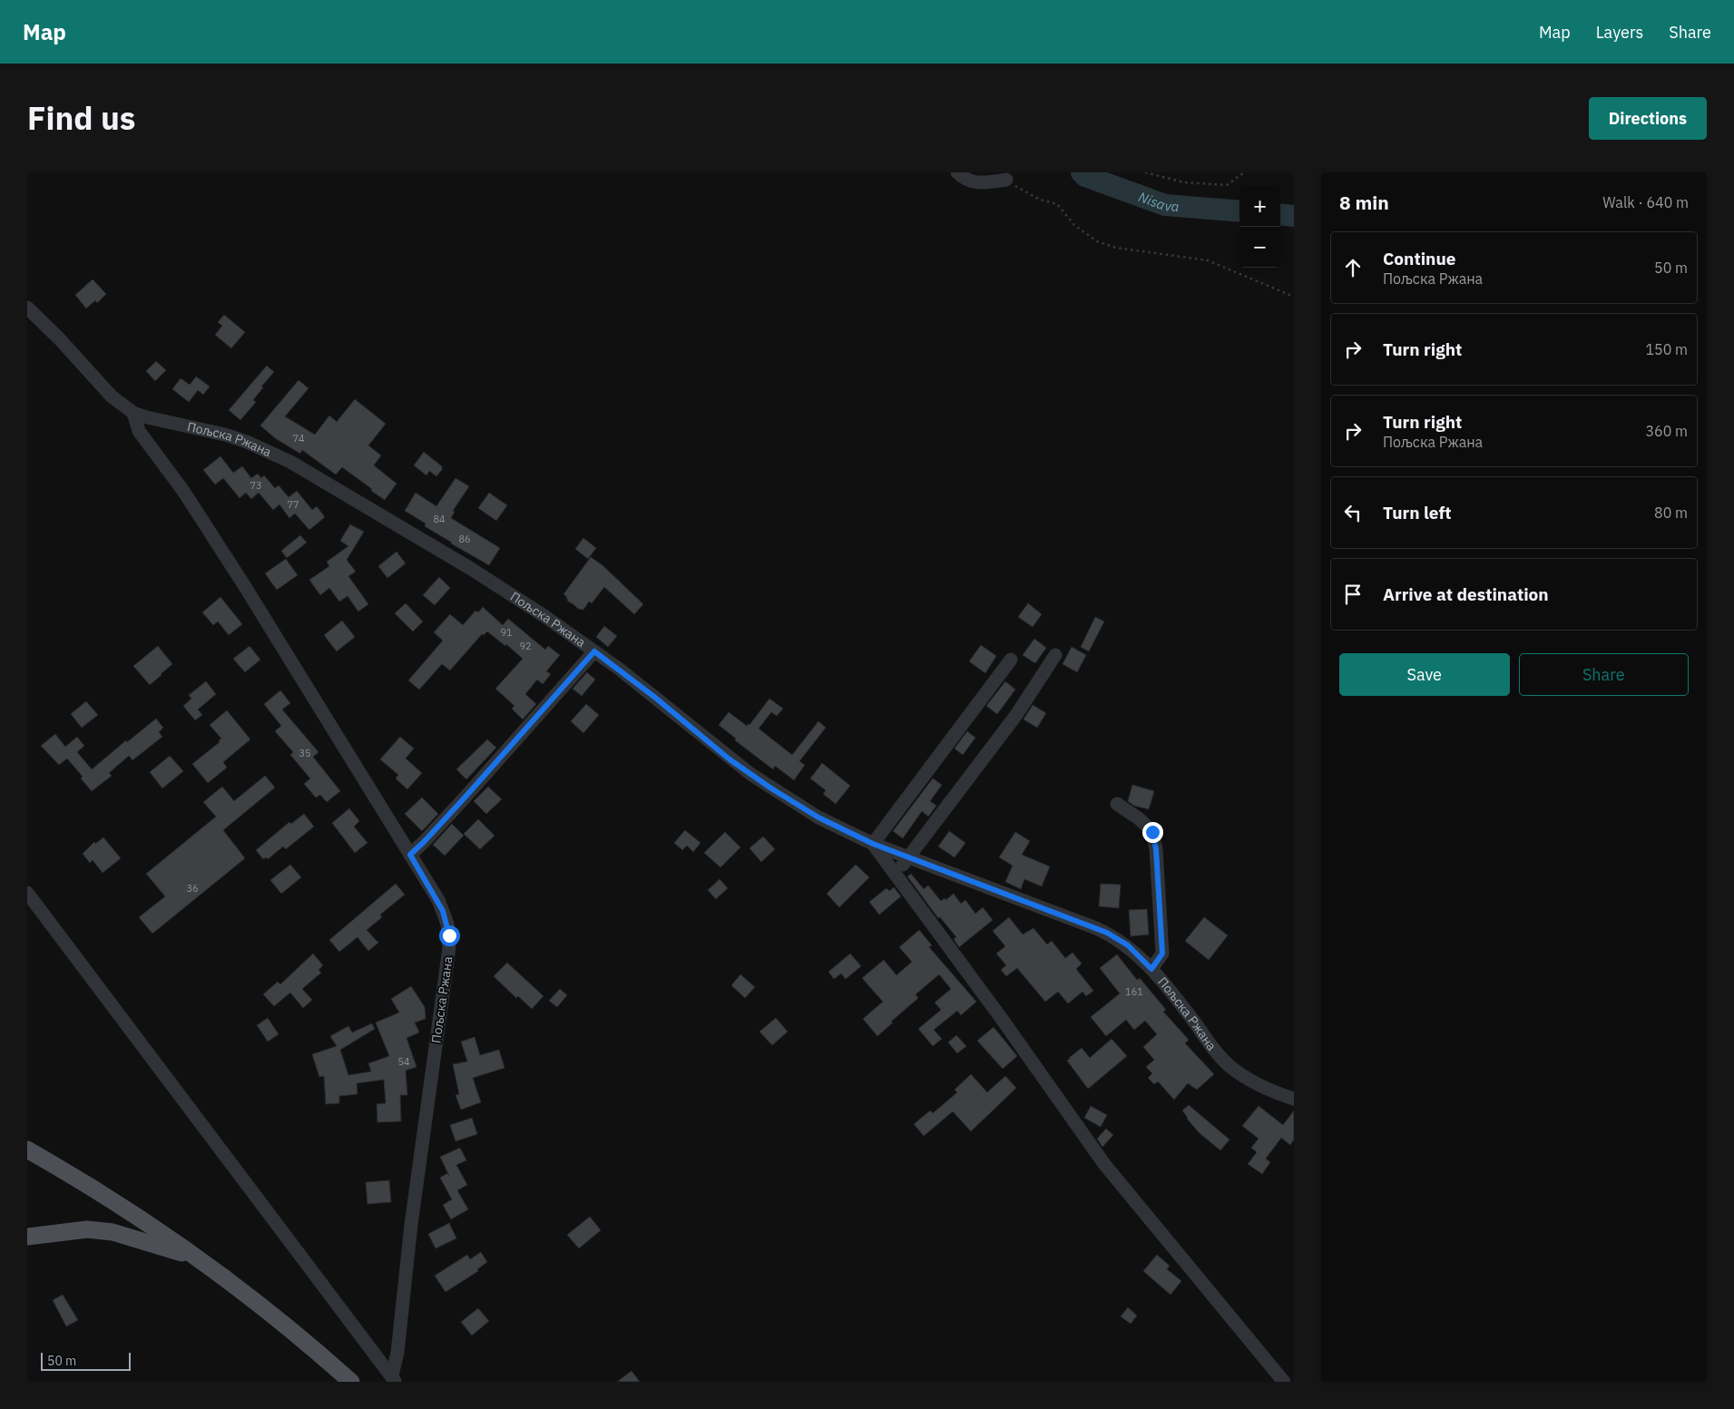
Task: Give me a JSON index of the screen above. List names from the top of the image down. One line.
{"streets":{"street":["Пољска Ржана"]},"water":["Nisava"],"house_numbers":["74","73","77","84","86","91","92","35","36","161","54"],"scale_bar":"50 m","page":{"header":"Map","nav":["Map","Layers","Share"],"title":"Find us","buttons":["Directions",["Save","Share"]],"heading":["8 min","Walk · 640 m"],"map_buttons":["+","−"],"list":[["Continue","Пољска Ржана","50 m"],["Turn right","150 m"],["Turn right","Пољска Ржана","360 m"],["Turn left","80 m"],"Arrive at destination"],"scale":"50 m"}}
